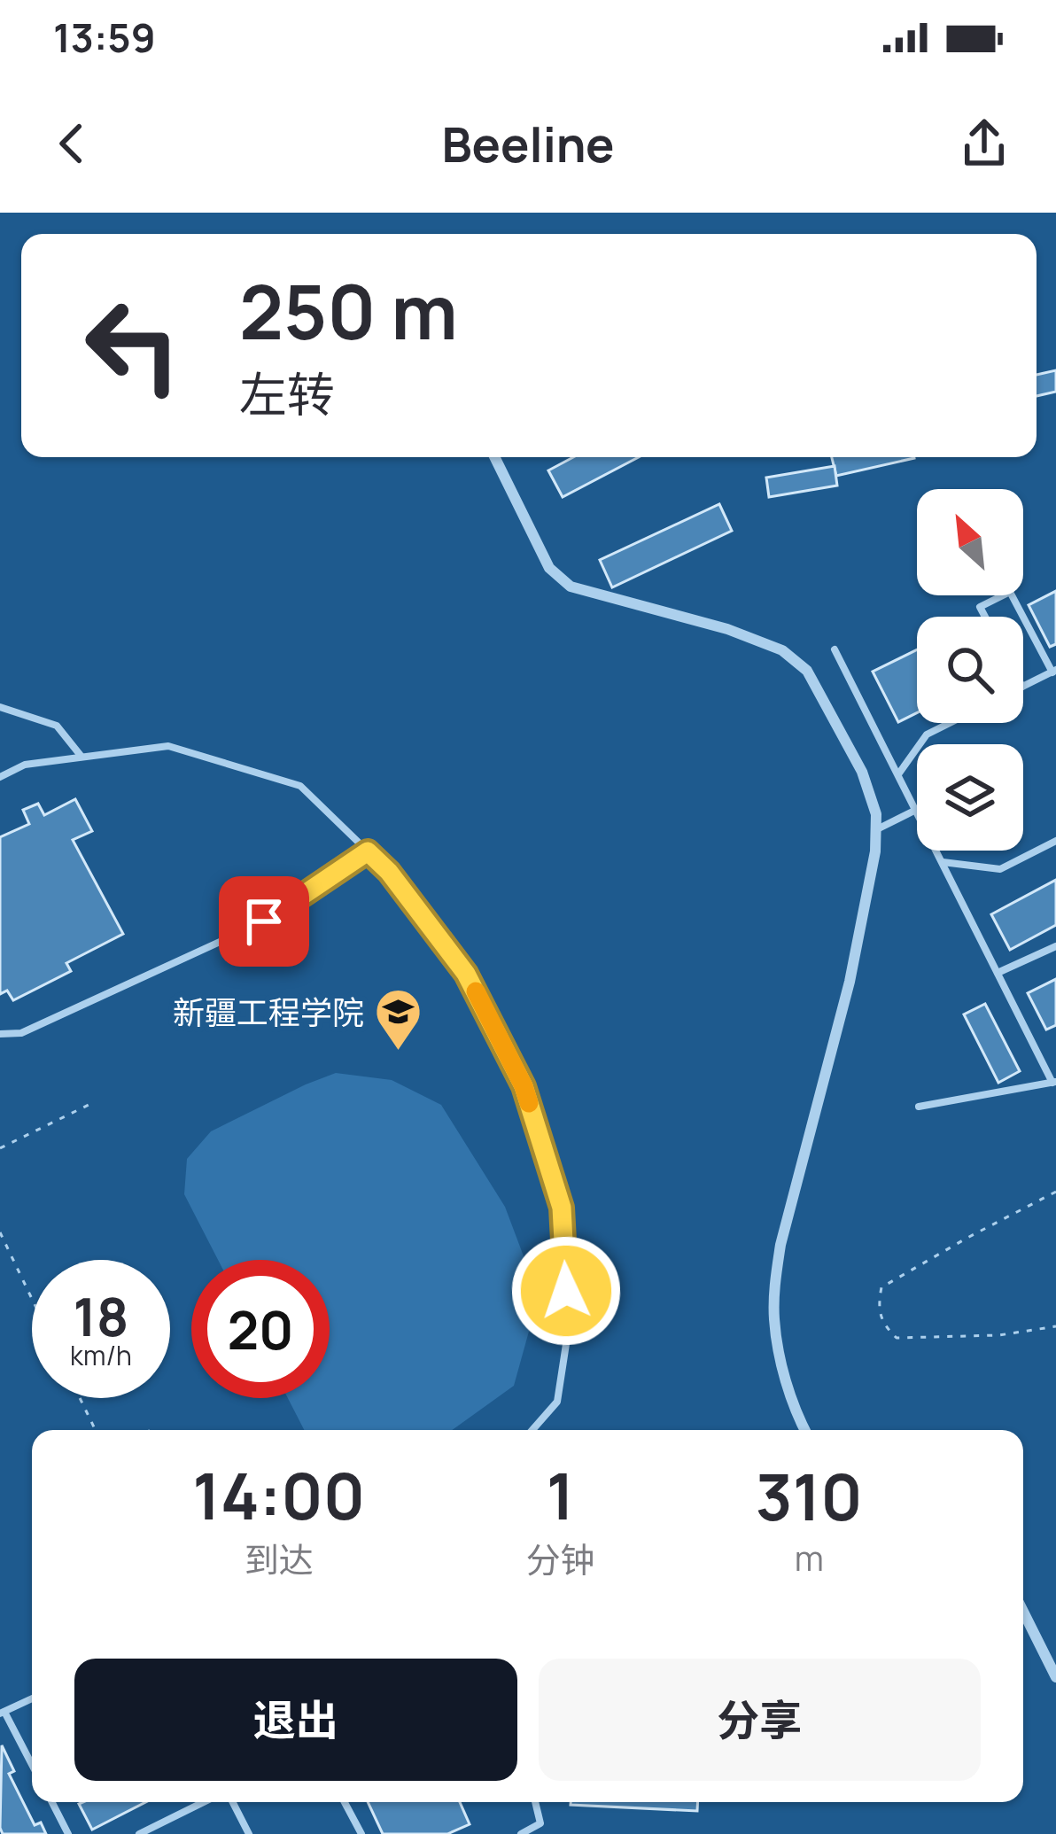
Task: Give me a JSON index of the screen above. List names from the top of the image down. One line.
{"places":{"school or university":["新疆工程学院"]},"north":"top left","page":{"status":"13:59","header":"Beeline","turn":["250 m","左转"],"speed":"18 km/h","limit":"20","eta":["14:00","到达","1","分钟","310","m"],"buttons":["退出","分享"]}}
